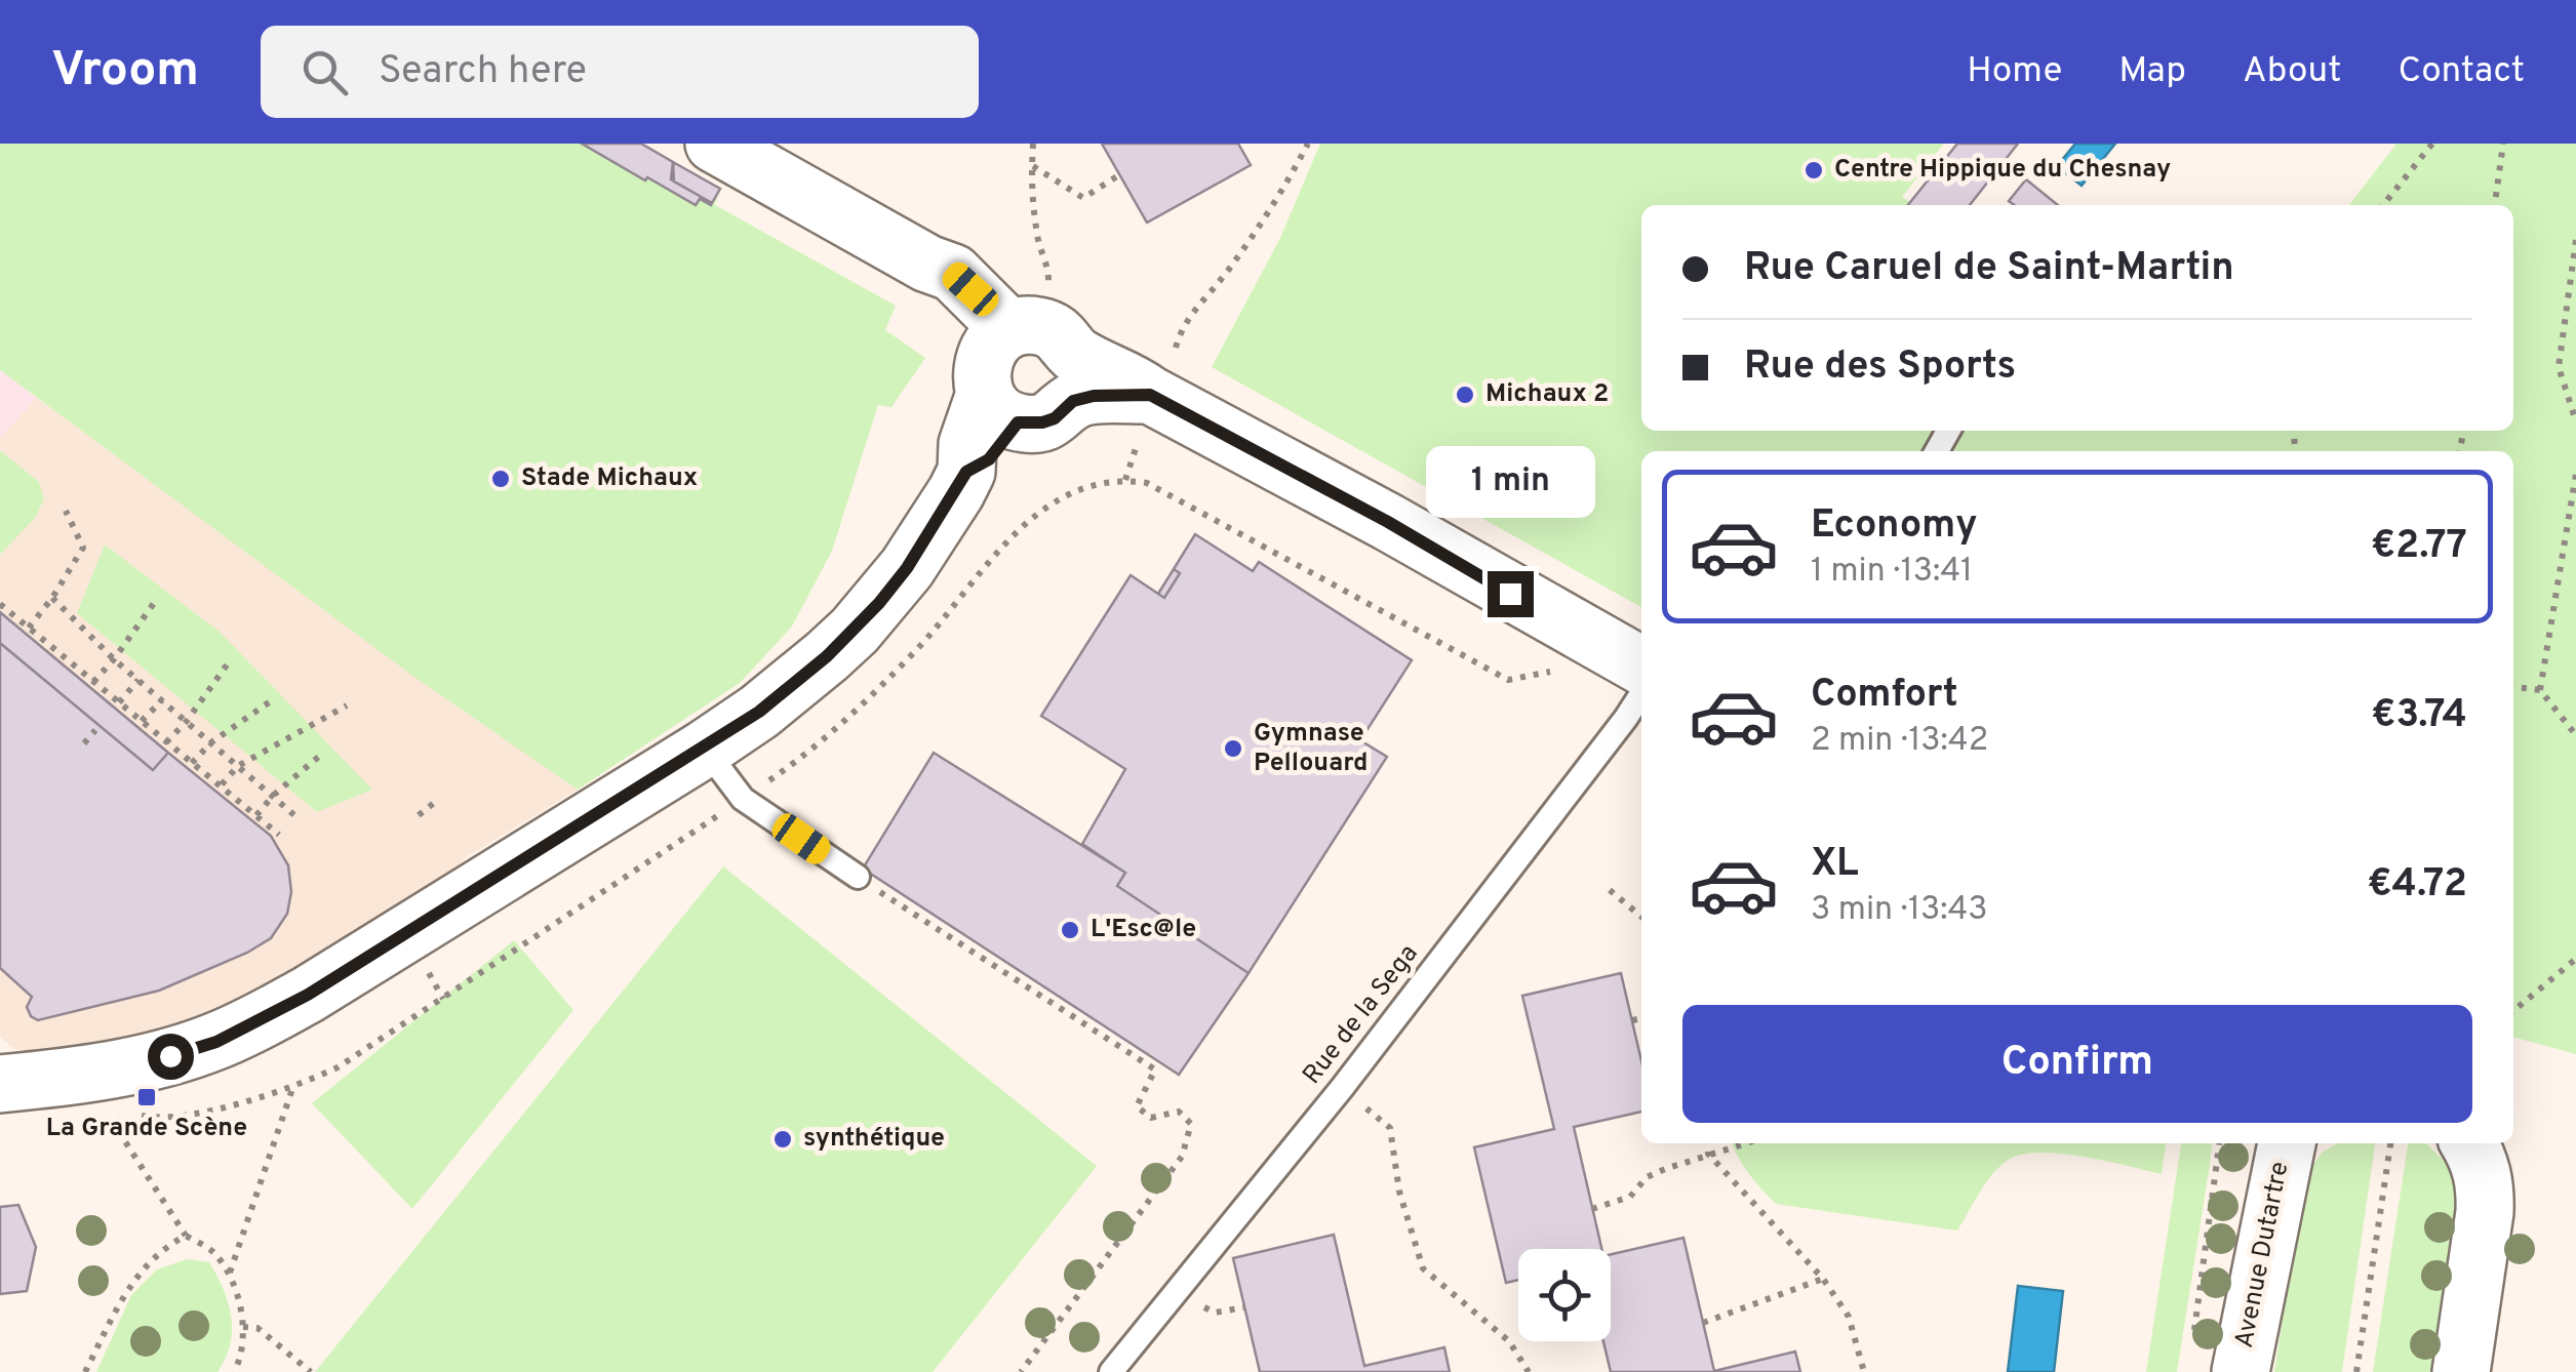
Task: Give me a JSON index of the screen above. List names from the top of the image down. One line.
{"streets":{"main road":["Avenue Dutartre"],"lane":["Rue de la Sega"]},"places":{"other":["Centre Hippique du Chesnay","Michaux 2","Stade Michaux","Gymnase Pellouard","L'Esc@le","synthétique"],"transit":["La Grande Scène"]},"page":{"header":"Vroom","search":"Search here","nav":["Home","Map","About","Contact"],"banner":["Rue Caruel de Saint-Martin","Rue des Sports"],"bubble":"1 min","list":[{"name":"Economy","note":"1 min · 13:41","value":"€2.77"},{"name":"Comfort","note":"2 min · 13:42","value":"€3.74"},{"name":"XL","note":"3 min · 13:43","value":"€4.72"}],"buttons":"Confirm"}}
